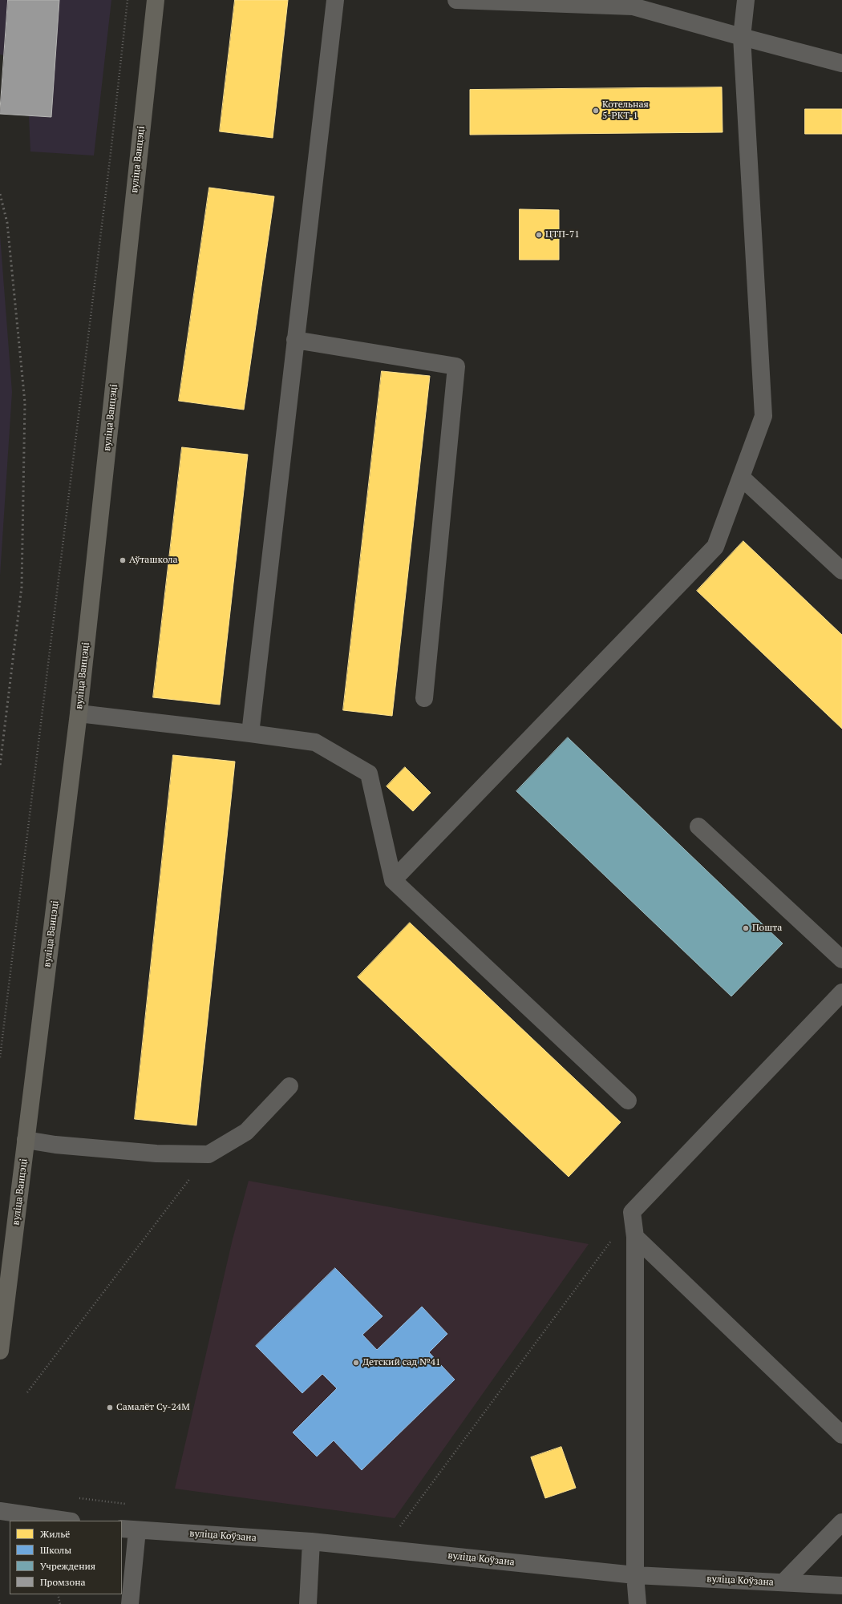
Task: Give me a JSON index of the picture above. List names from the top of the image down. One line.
{"streets":{"main road":["вуліца Ванцэці"],"street":["вуліца Коўзана"]},"places":["Котельная 5-РКТ-1","ЦТП-71","Аўташкола","Пошта","Детский сад №41","Самалёт Су-24М"],"legend":["Жильё","Школы","Учреждения","Промзона"]}
